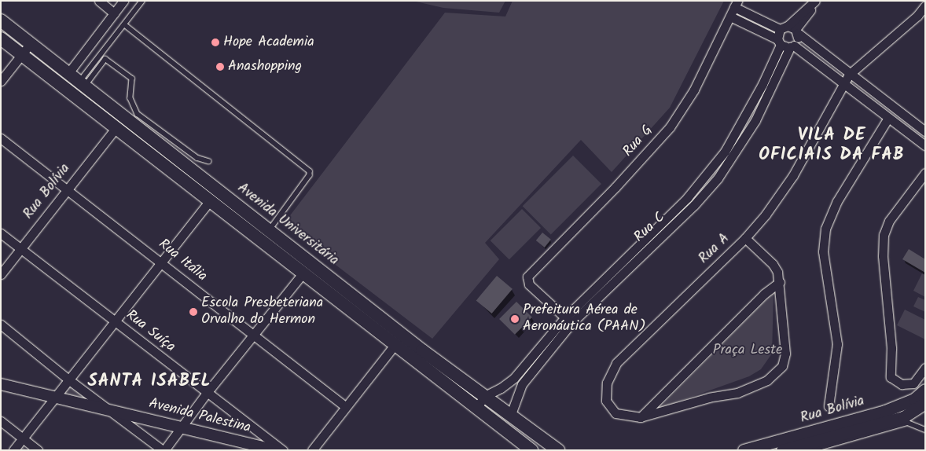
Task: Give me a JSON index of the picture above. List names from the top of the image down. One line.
{"streets":{"main road":["Rua Bolívia","Avenida Universitária"],"street":["Rua G","Rua C","Rua A","Rua Itália","Rua Suíça","Avenida Palestina"]},"crossings":[["Rua G","Rua C"],["Rua Bolívia","Avenida Universitária"],["Rua Bolívia","Rua Itália"],["Rua Bolívia","Rua Suíça"],["Avenida Universitária","Rua C"]],"districts":["VILA DE OFICIAIS DA FAB","SANTA ISABEL"],"parks":["Praça Leste"],"places":["Hope Academia","Anashopping","Escola Presbeteriana Orvalho do Hermon","Prefeitura Aérea de Aeronáutica (PAAN)"]}
